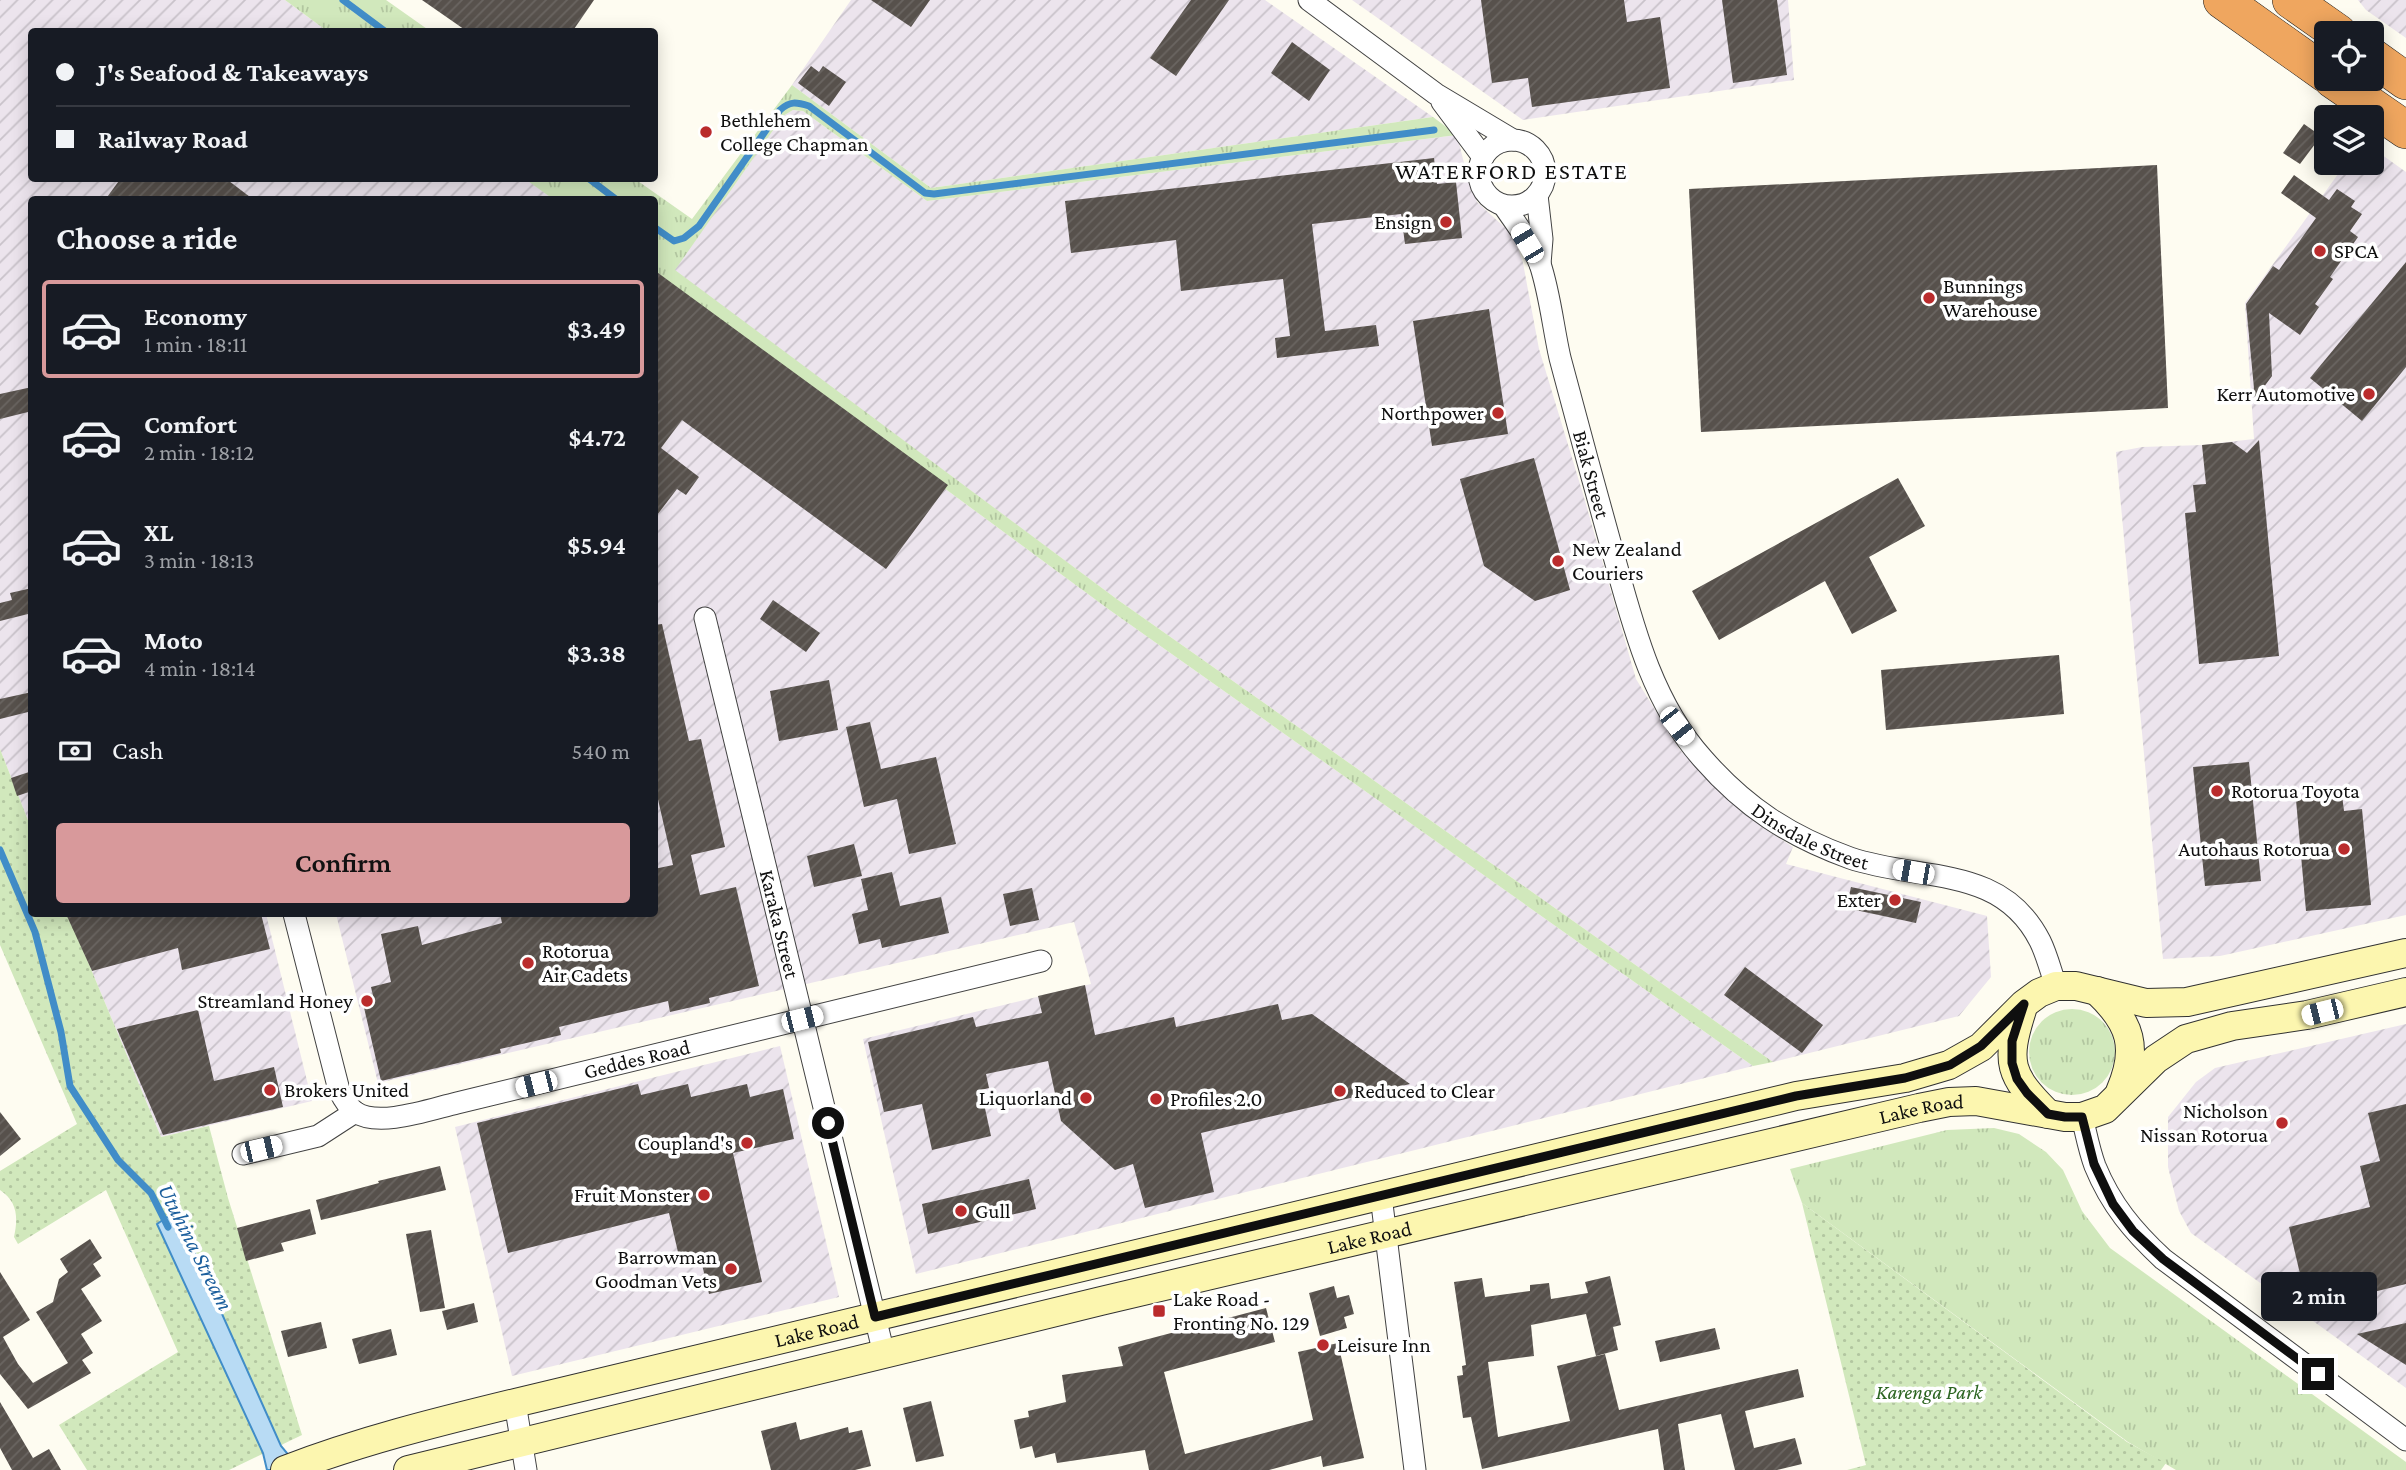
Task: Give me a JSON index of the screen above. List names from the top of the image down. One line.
{"streets":{"main road":["Lake Road"],"street":["Biak Street","Dinsdale Street","Karaka Street","Geddes Road"]},"crossings":[["Biak Street","Dinsdale Street"],["Dinsdale Street","Lake Road"],["Karaka Street","Geddes Road"],["Karaka Street","Lake Road"]],"districts":["WATERFORD ESTATE"],"water":["Utuhina Stream"],"parks":["Karenga Park"],"places":{"other":["Bethlehem College Chapman","Ensign","SPCA","Bunnings Warehouse","Kerr Automotive","Northpower","New Zealand Couriers","Rotorua Toyota","Autohaus Rotorua","Exter","Rotorua Air Cadets","Streamland Honey","Brokers United","Reduced to Clear","Liquorland","Profiles 2.0","Nicholson Nissan Rotorua","Coupland's","Fruit Monster","Gull","Barrowman Goodman Vets","Leisure Inn"],"transit":["Lake Road - Fronting No. 129"]},"page":{"banner":["J's Seafood & Takeaways","Railway Road"],"heading":"Choose a ride","list":[{"name":"Economy","note":"1 min · 18:11","value":"$3.49"},{"name":"Comfort","note":"2 min · 18:12","value":"$4.72"},{"name":"XL","note":"3 min · 18:13","value":"$5.94"},{"name":"Moto","note":"4 min · 18:14","value":"$3.38"}],"pay":["Cash","540 m"],"buttons":"Confirm","bubble":"2 min"}}
